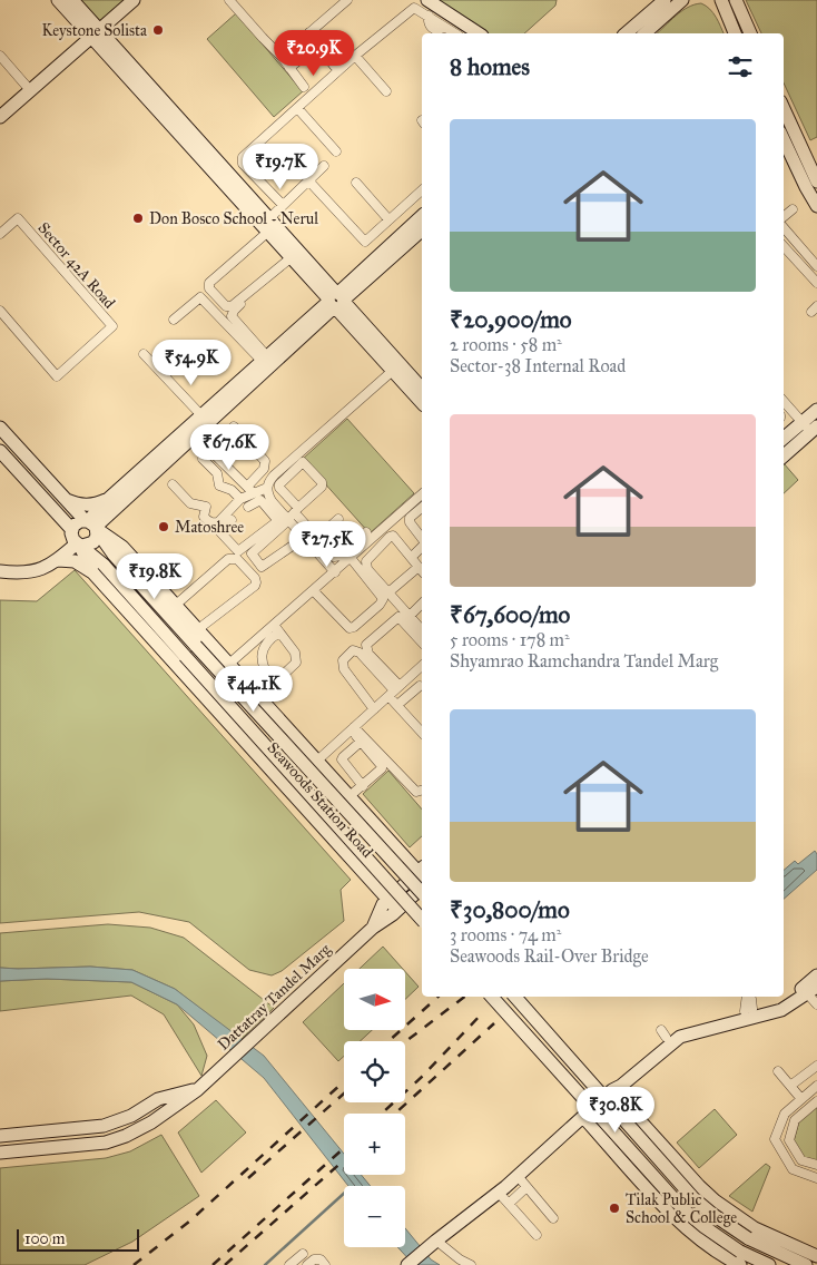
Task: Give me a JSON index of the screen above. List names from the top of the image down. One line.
{"streets":{"main road":["Seawoods Station Road","Dattatray Tandel Marg"],"street":["Sector 42A Road"]},"crossings":[["Seawoods Station Road","Dattatray Tandel Marg"]],"places":["Keystone Solista","Don Bosco School - Nerul","Matoshree","Tilak Public School & College"],"scale_bar":"100 m","north":"right","page":{"price":["₹20.9K","₹19.7K","₹54.9K","₹67.6K","₹27.5K","₹19.8K","₹44.1K","₹30.8K"],"heading":"8 homes","list":[{"name":"₹20,900/mo","note":"2 rooms · 58 m² · Sector-38 Internal Road"},{"name":"₹67,600/mo","note":"5 rooms · 178 m² · Shyamrao Ramchandra Tandel Marg"},{"name":"₹30,800/mo","note":"3 rooms · 74 m² · Seawoods Rail-Over Bridge"}],"map_buttons":["+","−"],"scale":"100 m"}}
